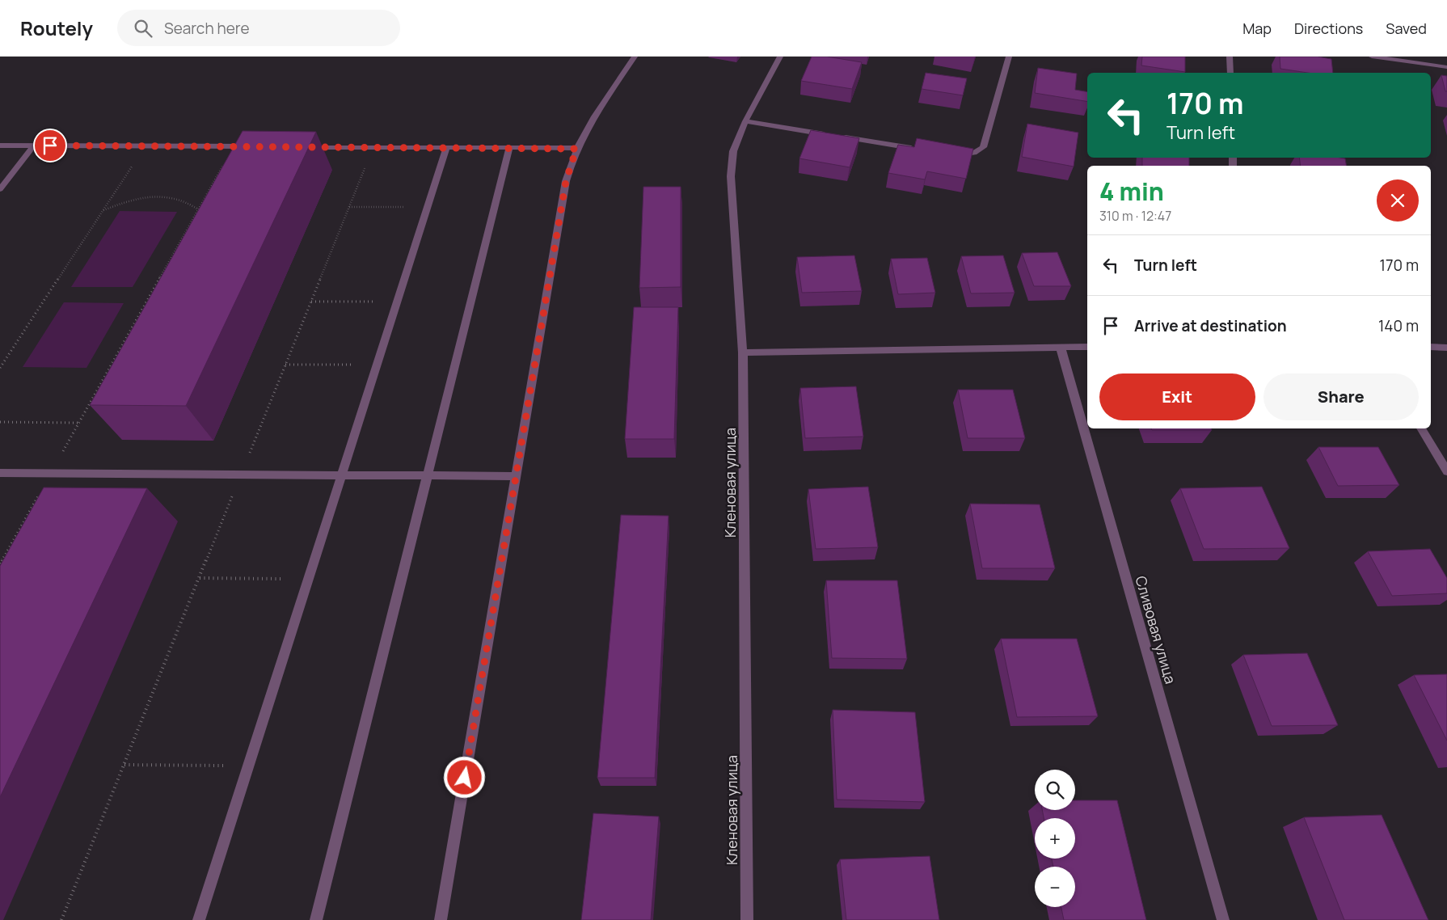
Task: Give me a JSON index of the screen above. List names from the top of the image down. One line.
{"streets":{"street":["Кленовая улица","Сливовая улица"]},"page":{"header":"Routely","search":"Search here","nav":["Map","Directions","Saved"],"turn":["170 m","Turn left"],"heading":["4 min","310 m · 12:47"],"list":[{"name":"Turn left","value":"170 m"},{"name":"Arrive at destination","value":"140 m"}],"buttons":["Exit","Share"],"map_buttons":["+","−"]}}
